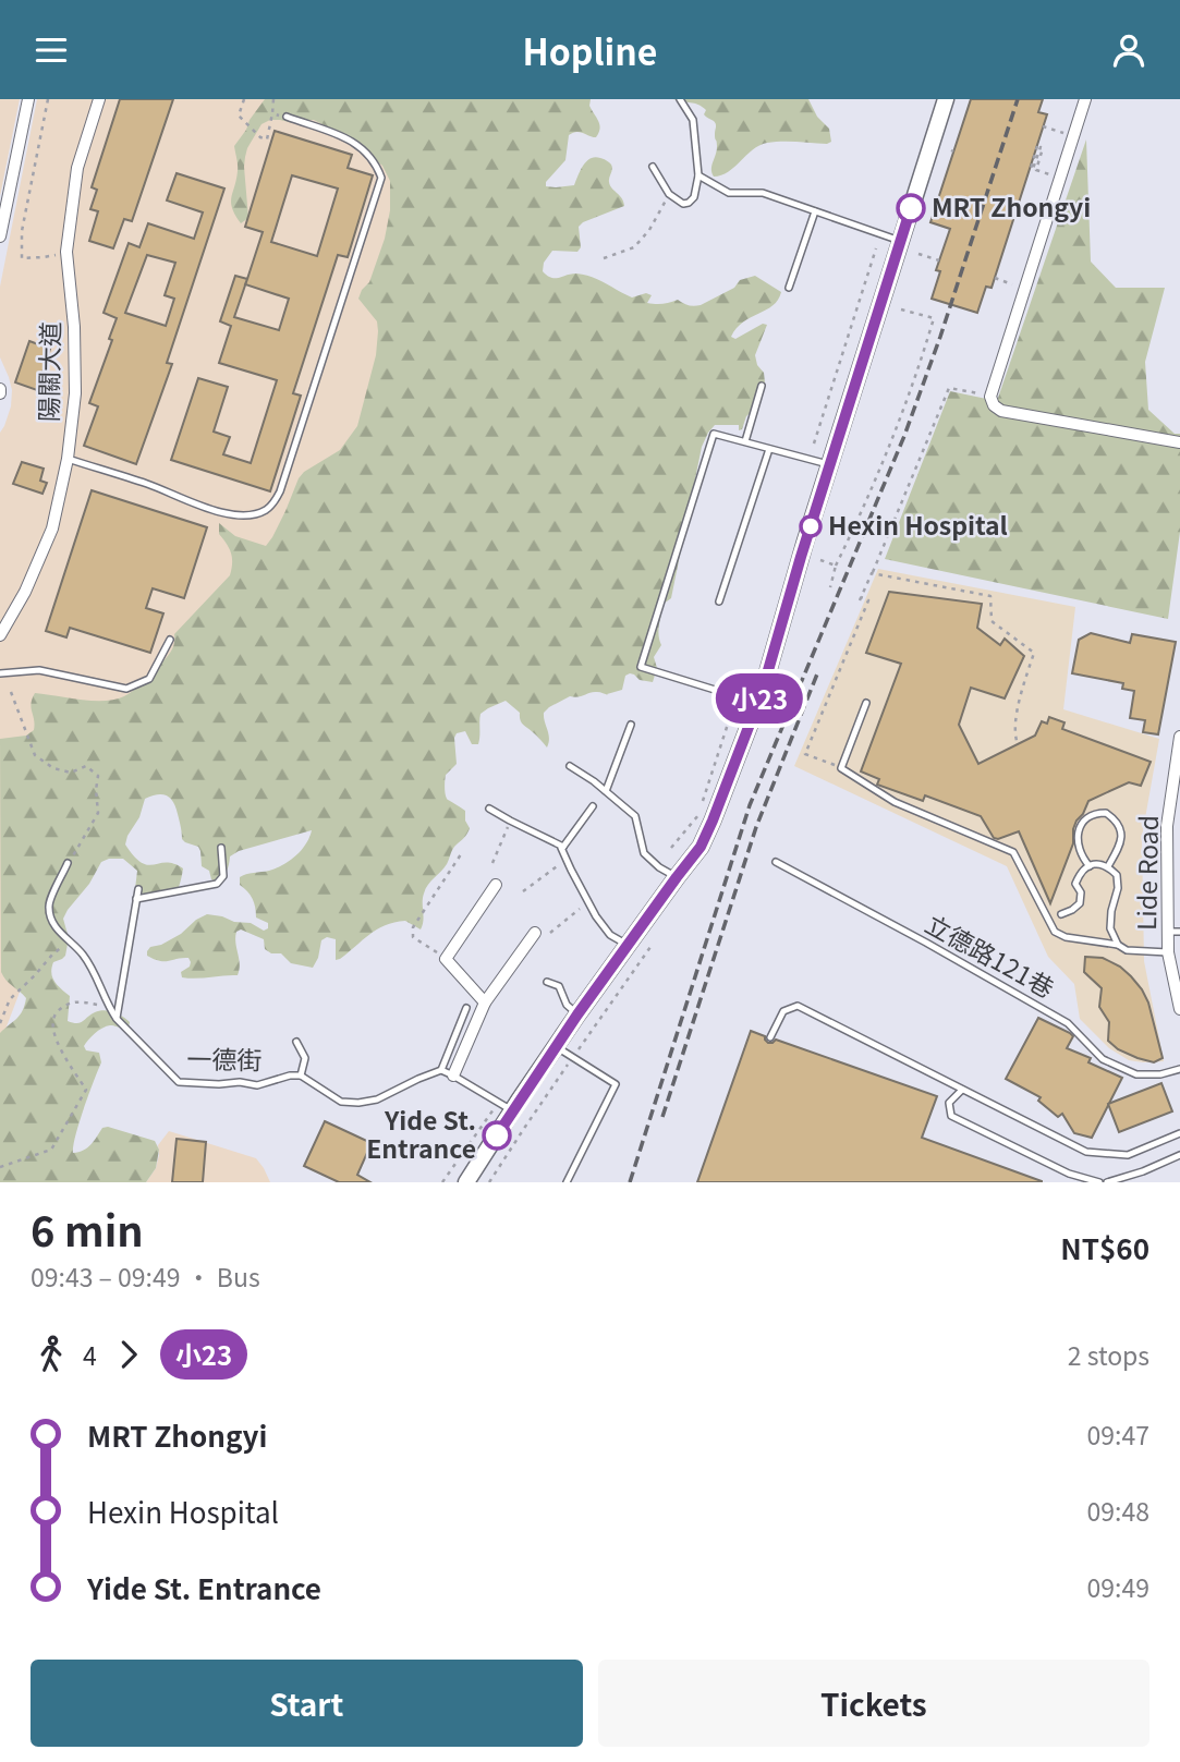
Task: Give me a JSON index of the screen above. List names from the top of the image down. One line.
{"streets":{"street":["陽關大道","Lide Road"],"lane":["立德路121巷","一德街"]},"places":["MRT Zhongyi","Hexin Hospital","Yide St. Entrance"],"lines":["bus line 小23"],"page":{"header":"Hopline","on_map":"小23","heading":["6 min","09:43 – 09:49 · Bus","NT$60"],"legs":["4","小23","2 stops"],"list":[{"name":"MRT Zhongyi","value":"09:47"},{"name":"Hexin Hospital","value":"09:48"},{"name":"Yide St. Entrance","value":"09:49"}],"buttons":["Start","Tickets"]}}
